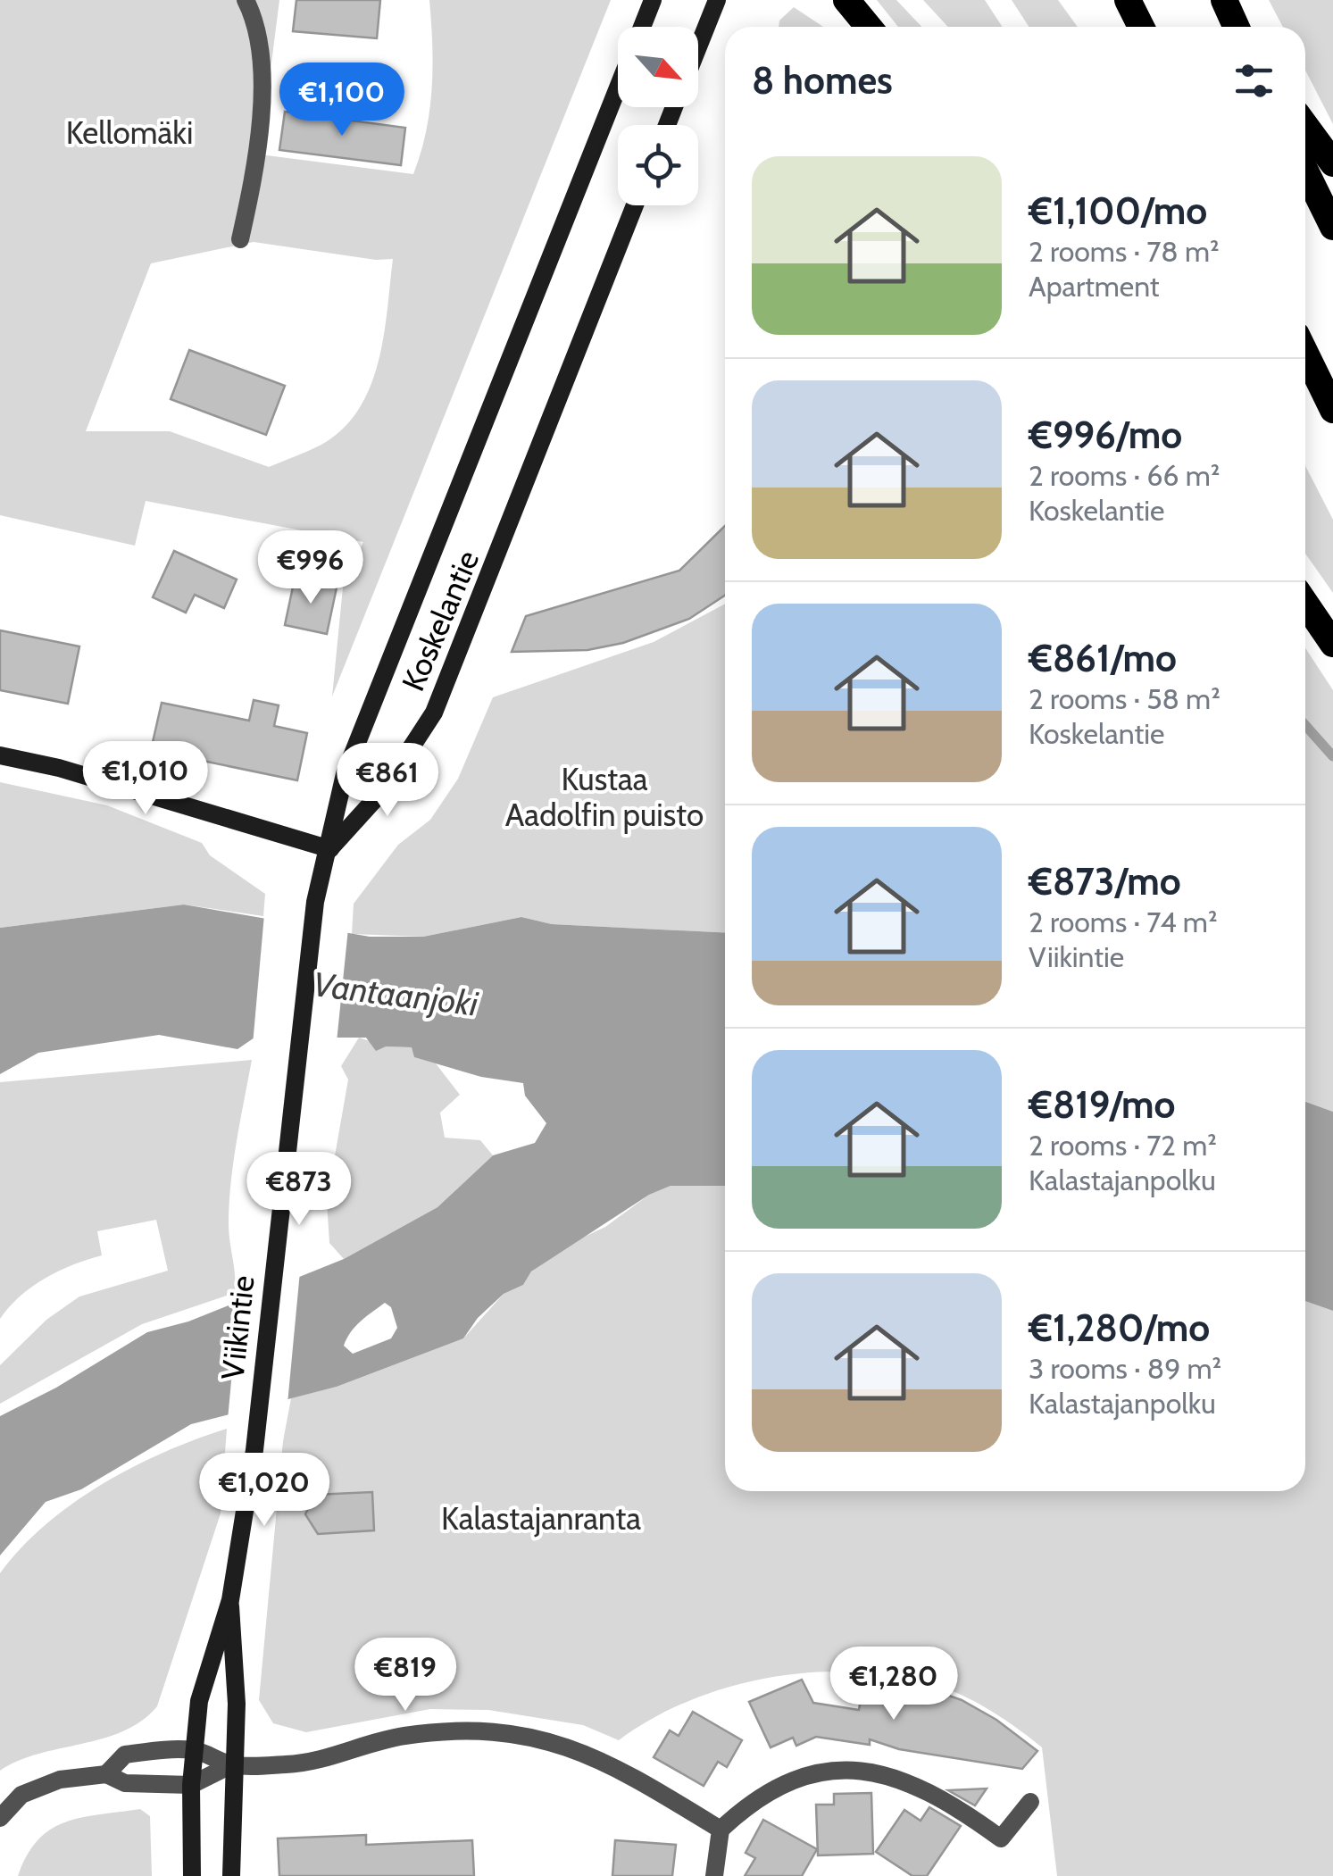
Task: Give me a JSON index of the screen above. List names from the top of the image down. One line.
{"streets":{"main road":["Koskelantie","Viikintie"]},"crossings":[["Koskelantie","Viikintie"]],"water":["Vantaanjoki"],"parks":["Kellomäki","Kustaa Aadolfin puisto","Kalastajanranta"],"north":"bottom right","page":{"heading":"8 homes","price":["€1,100","€996","€1,010","€861","€873","€1,020","€819","€1,280"],"list":[{"name":"€1,100/mo","note":"2 rooms · 78 m² · Apartment"},{"name":"€996/mo","note":"2 rooms · 66 m² · Koskelantie"},{"name":"€861/mo","note":"2 rooms · 58 m² · Koskelantie"},{"name":"€873/mo","note":"2 rooms · 74 m² · Viikintie"},{"name":"€819/mo","note":"2 rooms · 72 m² · Kalastajanpolku"},{"name":"€1,280/mo","note":"3 rooms · 89 m² · Kalastajanpolku"}]}}
